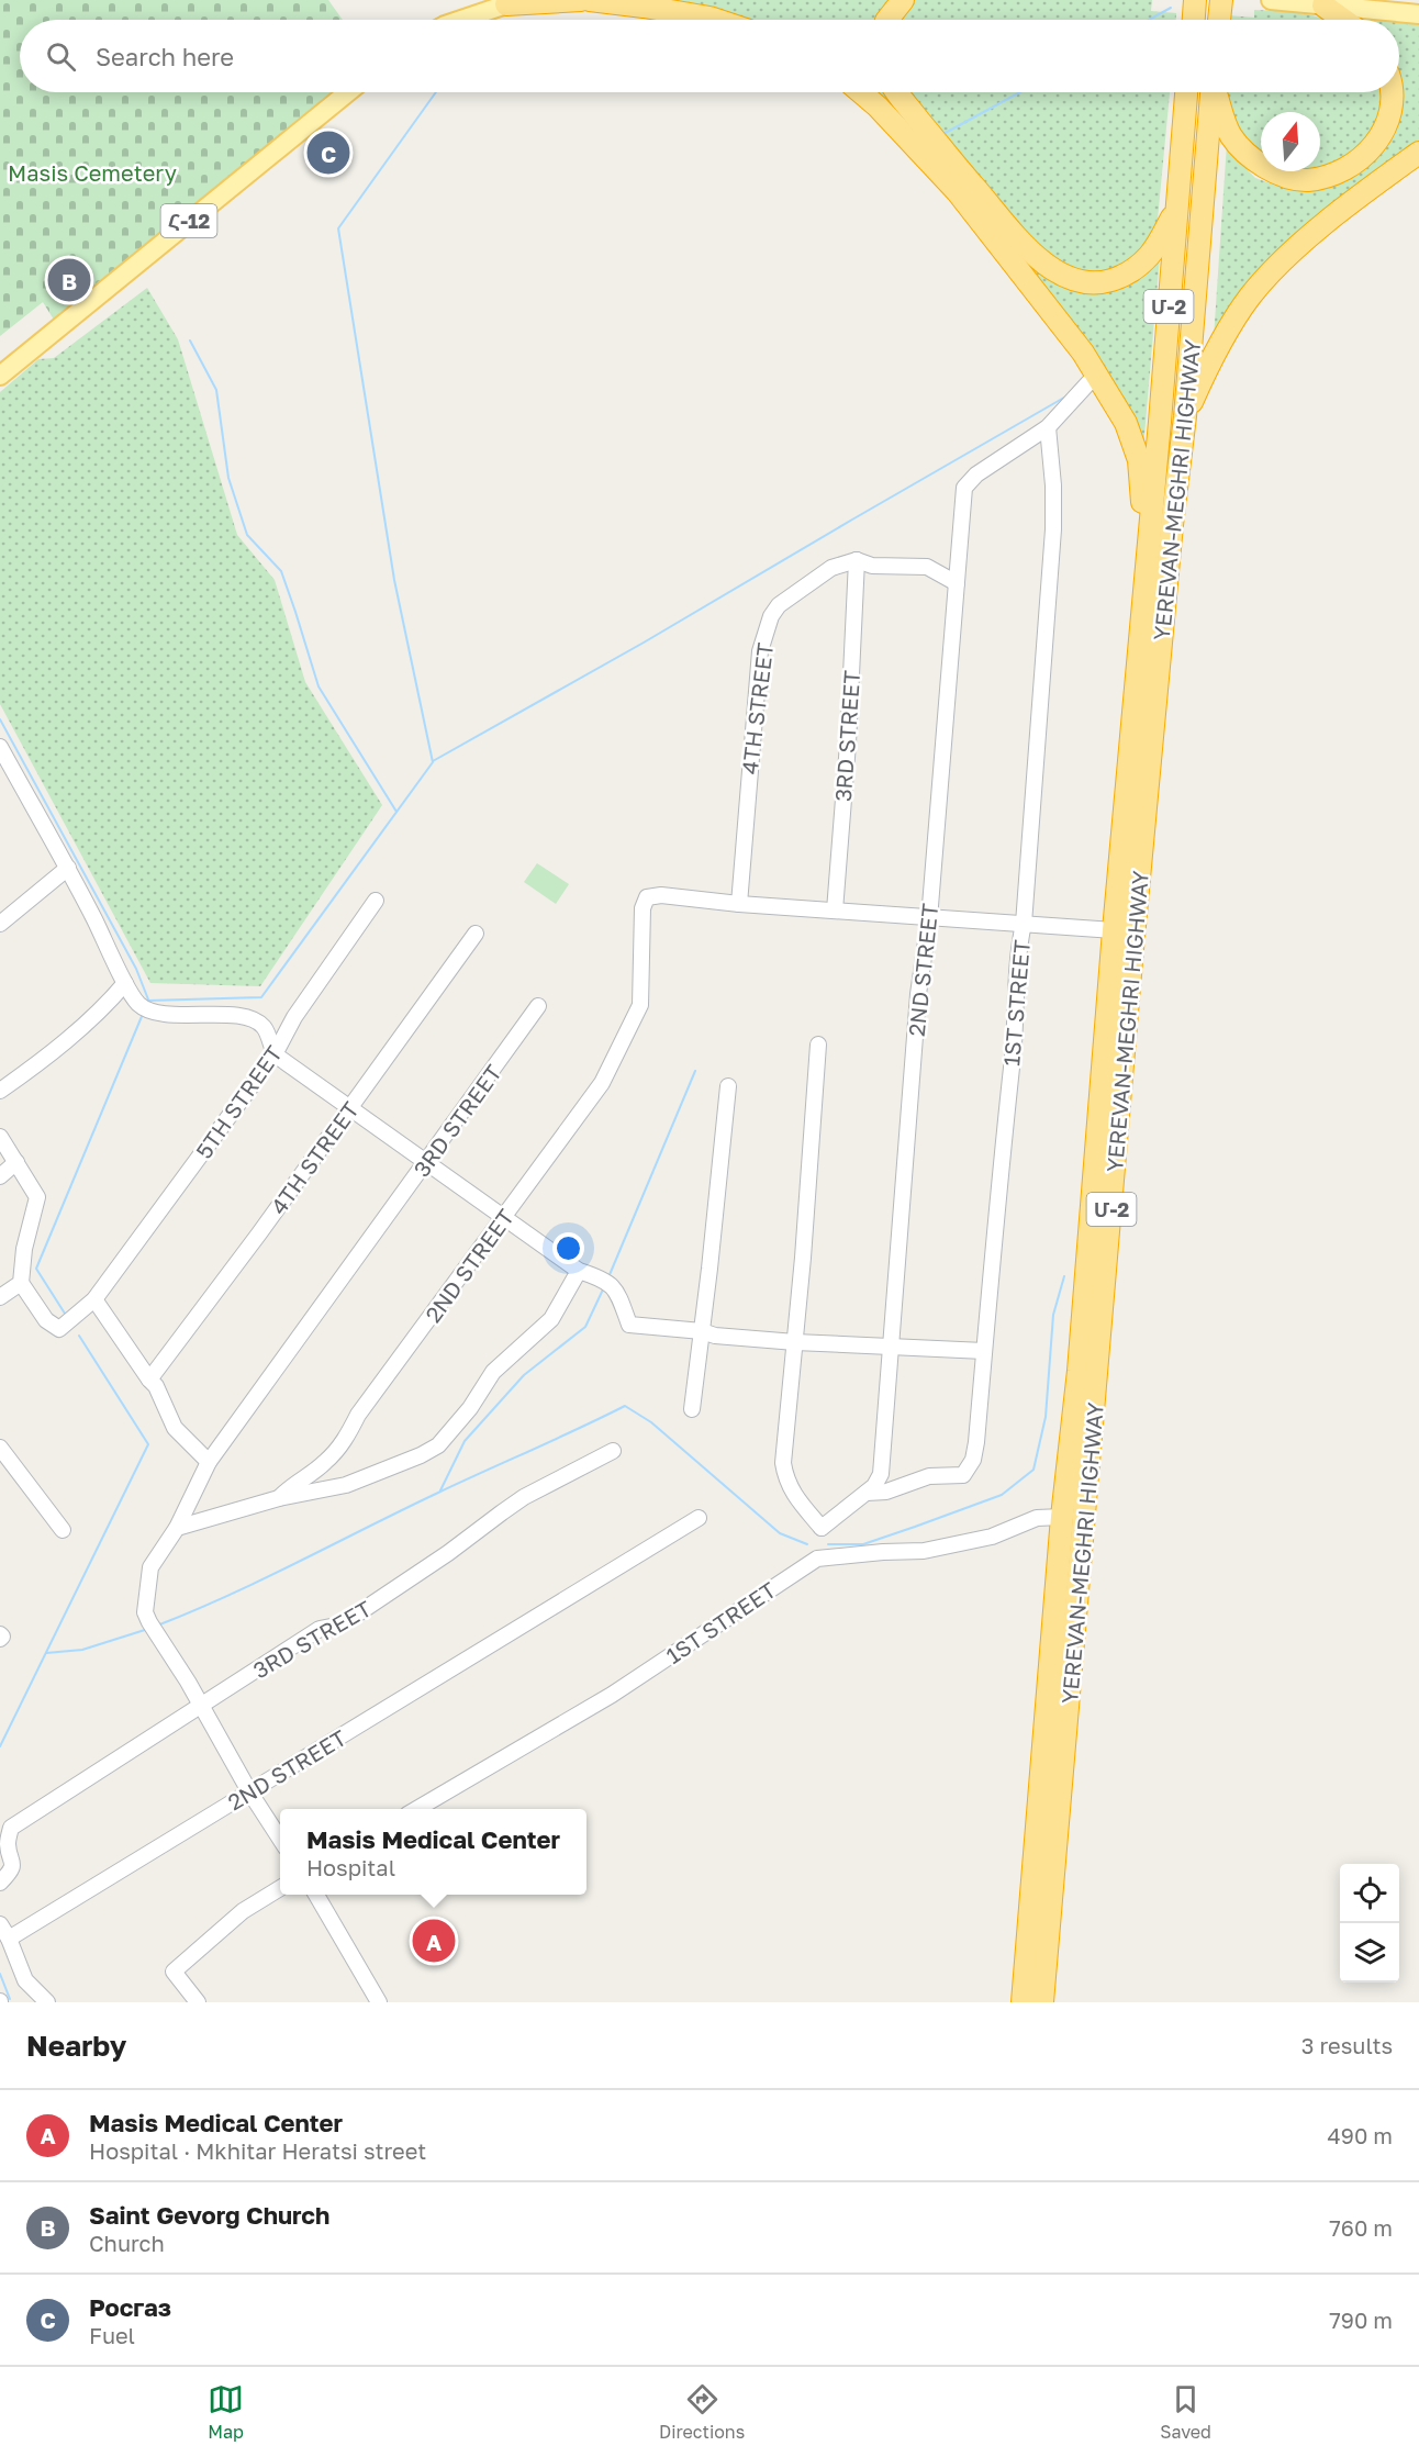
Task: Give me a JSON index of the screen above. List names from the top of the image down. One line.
{"streets":{"highway":["Մ-2","YEREVAN-MEGHRI HIGHWAY"],"main road":["Հ-12"],"street":["4TH STREET","3RD STREET","2ND STREET","1ST STREET","5TH STREET"]},"crossings":[["YEREVAN-MEGHRI HIGHWAY","1ST STREET"],["4TH STREET","3RD STREET"],["4TH STREET","2ND STREET"],["3RD STREET","2ND STREET"],["2ND STREET","1ST STREET"]],"parks":["Masis Cemetery"],"north":"top","page":{"search":"Search here","pins":["C","B","A"],"popup":["Masis Medical Center","Hospital"],"heading":["Nearby","3 results"],"list":[{"mark":"A","name":"Masis Medical Center","note":"Hospital · Mkhitar Heratsi street","value":"490 m"},{"mark":"B","name":"Saint Gevorg Church","note":"Church","value":"760 m"},{"mark":"C","name":"Росгаз","note":"Fuel","value":"790 m"}],"nav":["Map","Directions","Saved"]}}
